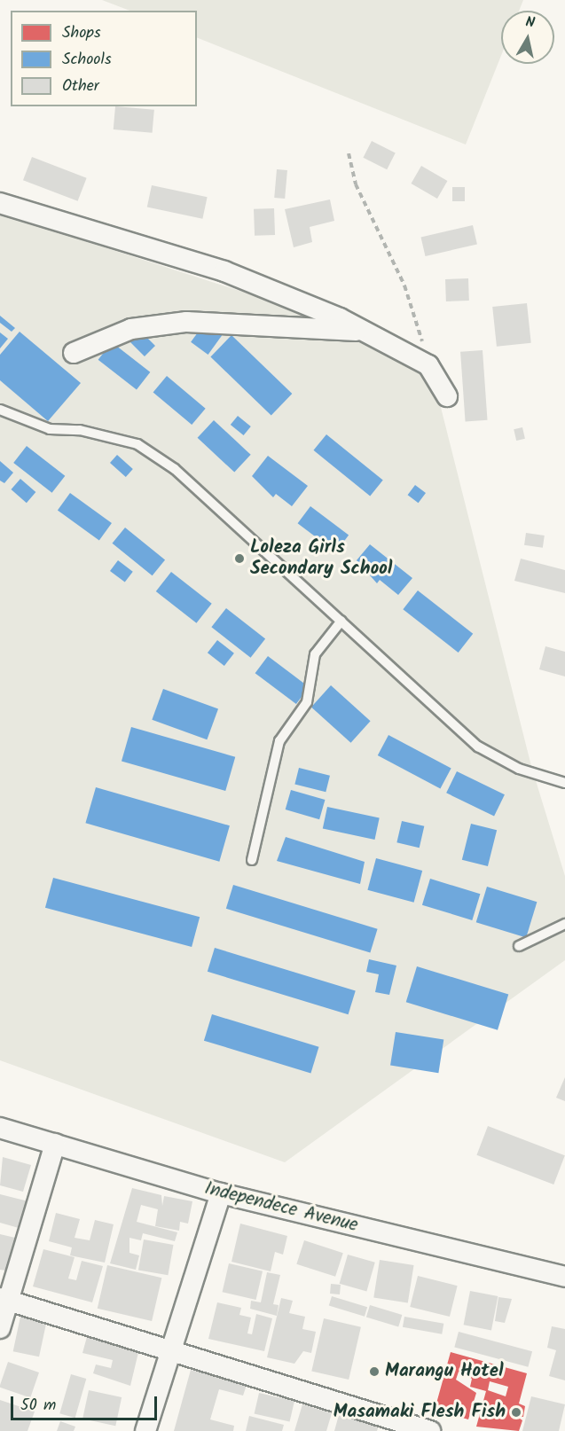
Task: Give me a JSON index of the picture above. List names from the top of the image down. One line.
{"streets":{"street":["Independece Avenue"]},"places":["Loleza Girls Secondary School","Marangu Hotel","Masamaki Flesh Fish"],"legend":["Shops","Schools","Other"],"scale_bar":"50 m","north":"top"}
